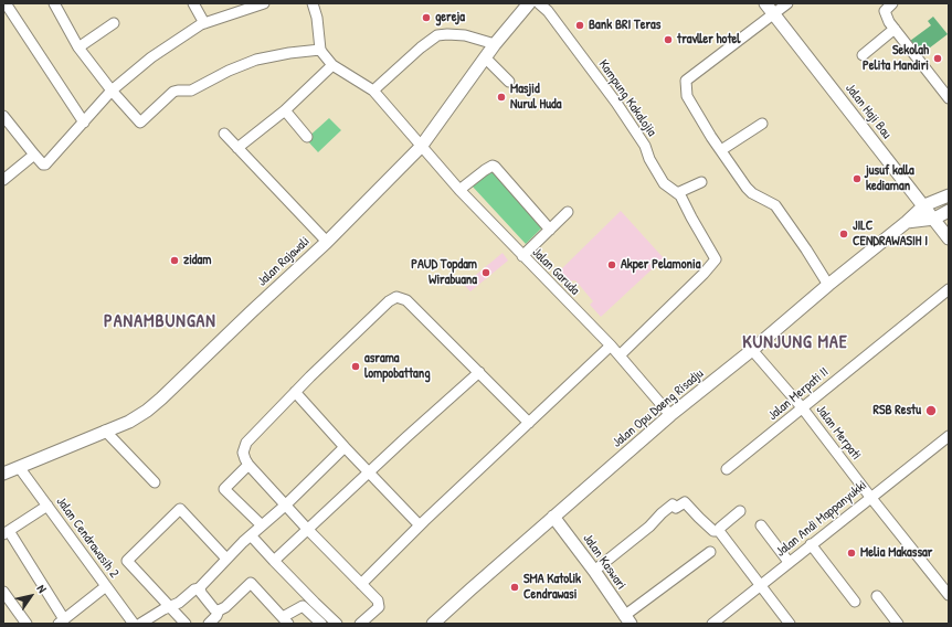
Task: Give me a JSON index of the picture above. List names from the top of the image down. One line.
{"streets":{"main road":["Jalan Haji Bau","Jalan Rajawali","Jalan Opu Daeng Risadju","Jalan Kaswari"],"street":["Kampung Kakalojia","Jalan Garuda","Jalan Merpati II","Jalan Merpati","Jalan Andi Mappanyukki","Jalan Cendrawasih 2"]},"crossings":[["Kampung Kakalojia","Jalan Garuda"],["Jalan Haji Bau","Jalan Opu Daeng Risadju"],["Jalan Rajawali","Jalan Garuda"],["Jalan Rajawali","Jalan Cendrawasih 2"],["Jalan Garuda","Jalan Opu Daeng Risadju"],["Jalan Merpati II","Jalan Merpati"],["Jalan Opu Daeng Risadju","Jalan Merpati"],["Jalan Opu Daeng Risadju","Jalan Kaswari"],["Jalan Merpati","Jalan Andi Mappanyukki"]],"districts":["PANAMBUNGAN","KUNJUNG MAE"],"places":["gereja","Bank BRI Teras","travller hotel","Sekolah Pelita Mandiri","Masjid Nurul Huda","jusuf kalla kediaman","JILC CENDRAWASIH I","zidam","Akper Pelamonia","PAUD Topdam Wirabuana","asrama lompobattang","RSB Restu","Melia Makassar","SMA Katolik Cendrawasi"],"north":"top right"}
